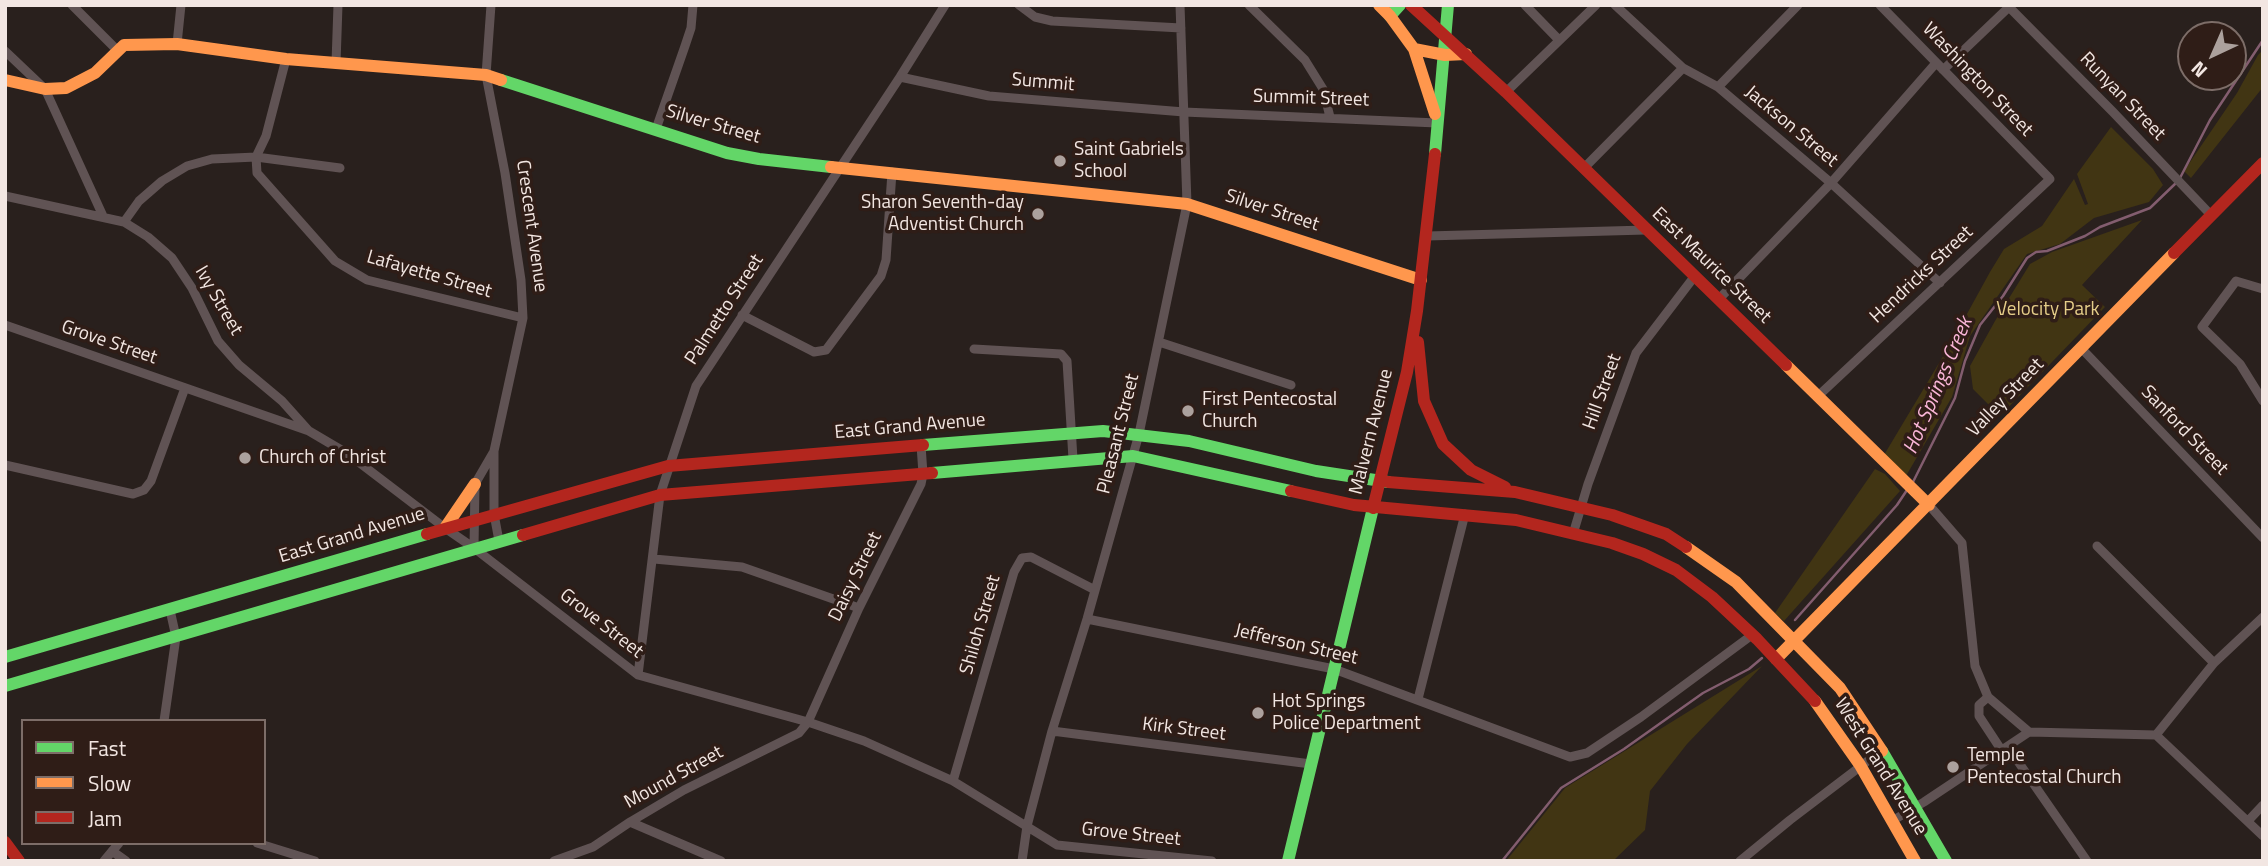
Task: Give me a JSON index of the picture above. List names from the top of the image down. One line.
{"streets":{"main road":["Silver Street","East Maurice Street","Valley Street","East Grand Avenue","Malvern Avenue","West Grand Avenue"],"street":["Washington Street","Summit","Runyan Street","Summit Street","Jackson Street","Crescent Avenue","Lafayette Street","Hendricks Street","Ivy Street","Palmetto Street","Grove Street","Hill Street","Sanford Street","Pleasant Street","Daisy Street","Shiloh Street","Jefferson Street","Kirk Street","Mound Street"]},"crossings":[["Washington Street","Hendricks Street"],["Summit","Summit Street"],["Summit","Palmetto Street"],["Summit","Pleasant Street"],["Runyan Street","Valley Street"],["Summit Street","Malvern Avenue"],["Summit Street","Pleasant Street"],["Silver Street","Crescent Avenue"],["Silver Street","Palmetto Street"],["Silver Street","Malvern Avenue"],["Silver Street","Pleasant Street"],["Jackson Street","Hendricks Street"],["Crescent Avenue","Lafayette Street"],["Crescent Avenue","Grove Street"],["Crescent Avenue","East Grand Avenue"],["East Maurice Street","Hendricks Street"],["East Maurice Street","Hill Street"],["East Maurice Street","Valley Street"],["East Maurice Street","Malvern Avenue"],["Ivy Street","Grove Street"],["Palmetto Street","Grove Street"],["Palmetto Street","East Grand Avenue"],["Grove Street","East Grand Avenue"],["Grove Street","Pleasant Street"],["Grove Street","Daisy Street"],["Grove Street","Shiloh Street"],["Grove Street","Mound Street"],["Hill Street","East Grand Avenue"],["Valley Street","East Grand Avenue"],["Valley Street","Sanford Street"],["Valley Street","West Grand Avenue"],["East Grand Avenue","Malvern Avenue"],["East Grand Avenue","Pleasant Street"],["East Grand Avenue","Daisy Street"],["East Grand Avenue","West Grand Avenue"],["Malvern Avenue","Jefferson Street"],["Malvern Avenue","Kirk Street"],["Pleasant Street","Shiloh Street"],["Pleasant Street","Jefferson Street"],["Pleasant Street","Kirk Street"],["Daisy Street","Mound Street"],["Jefferson Street","West Grand Avenue"]],"water":["Hot Springs Creek"],"parks":["Velocity Park"],"places":["Saint Gabriels School","Sharon Seventh-day Adventist Church","First Pentecostal Church","Church of Christ","Hot Springs Police Department","Temple Pentecostal Church"],"legend":["Fast","Slow","Jam"],"north":"bottom left"}
